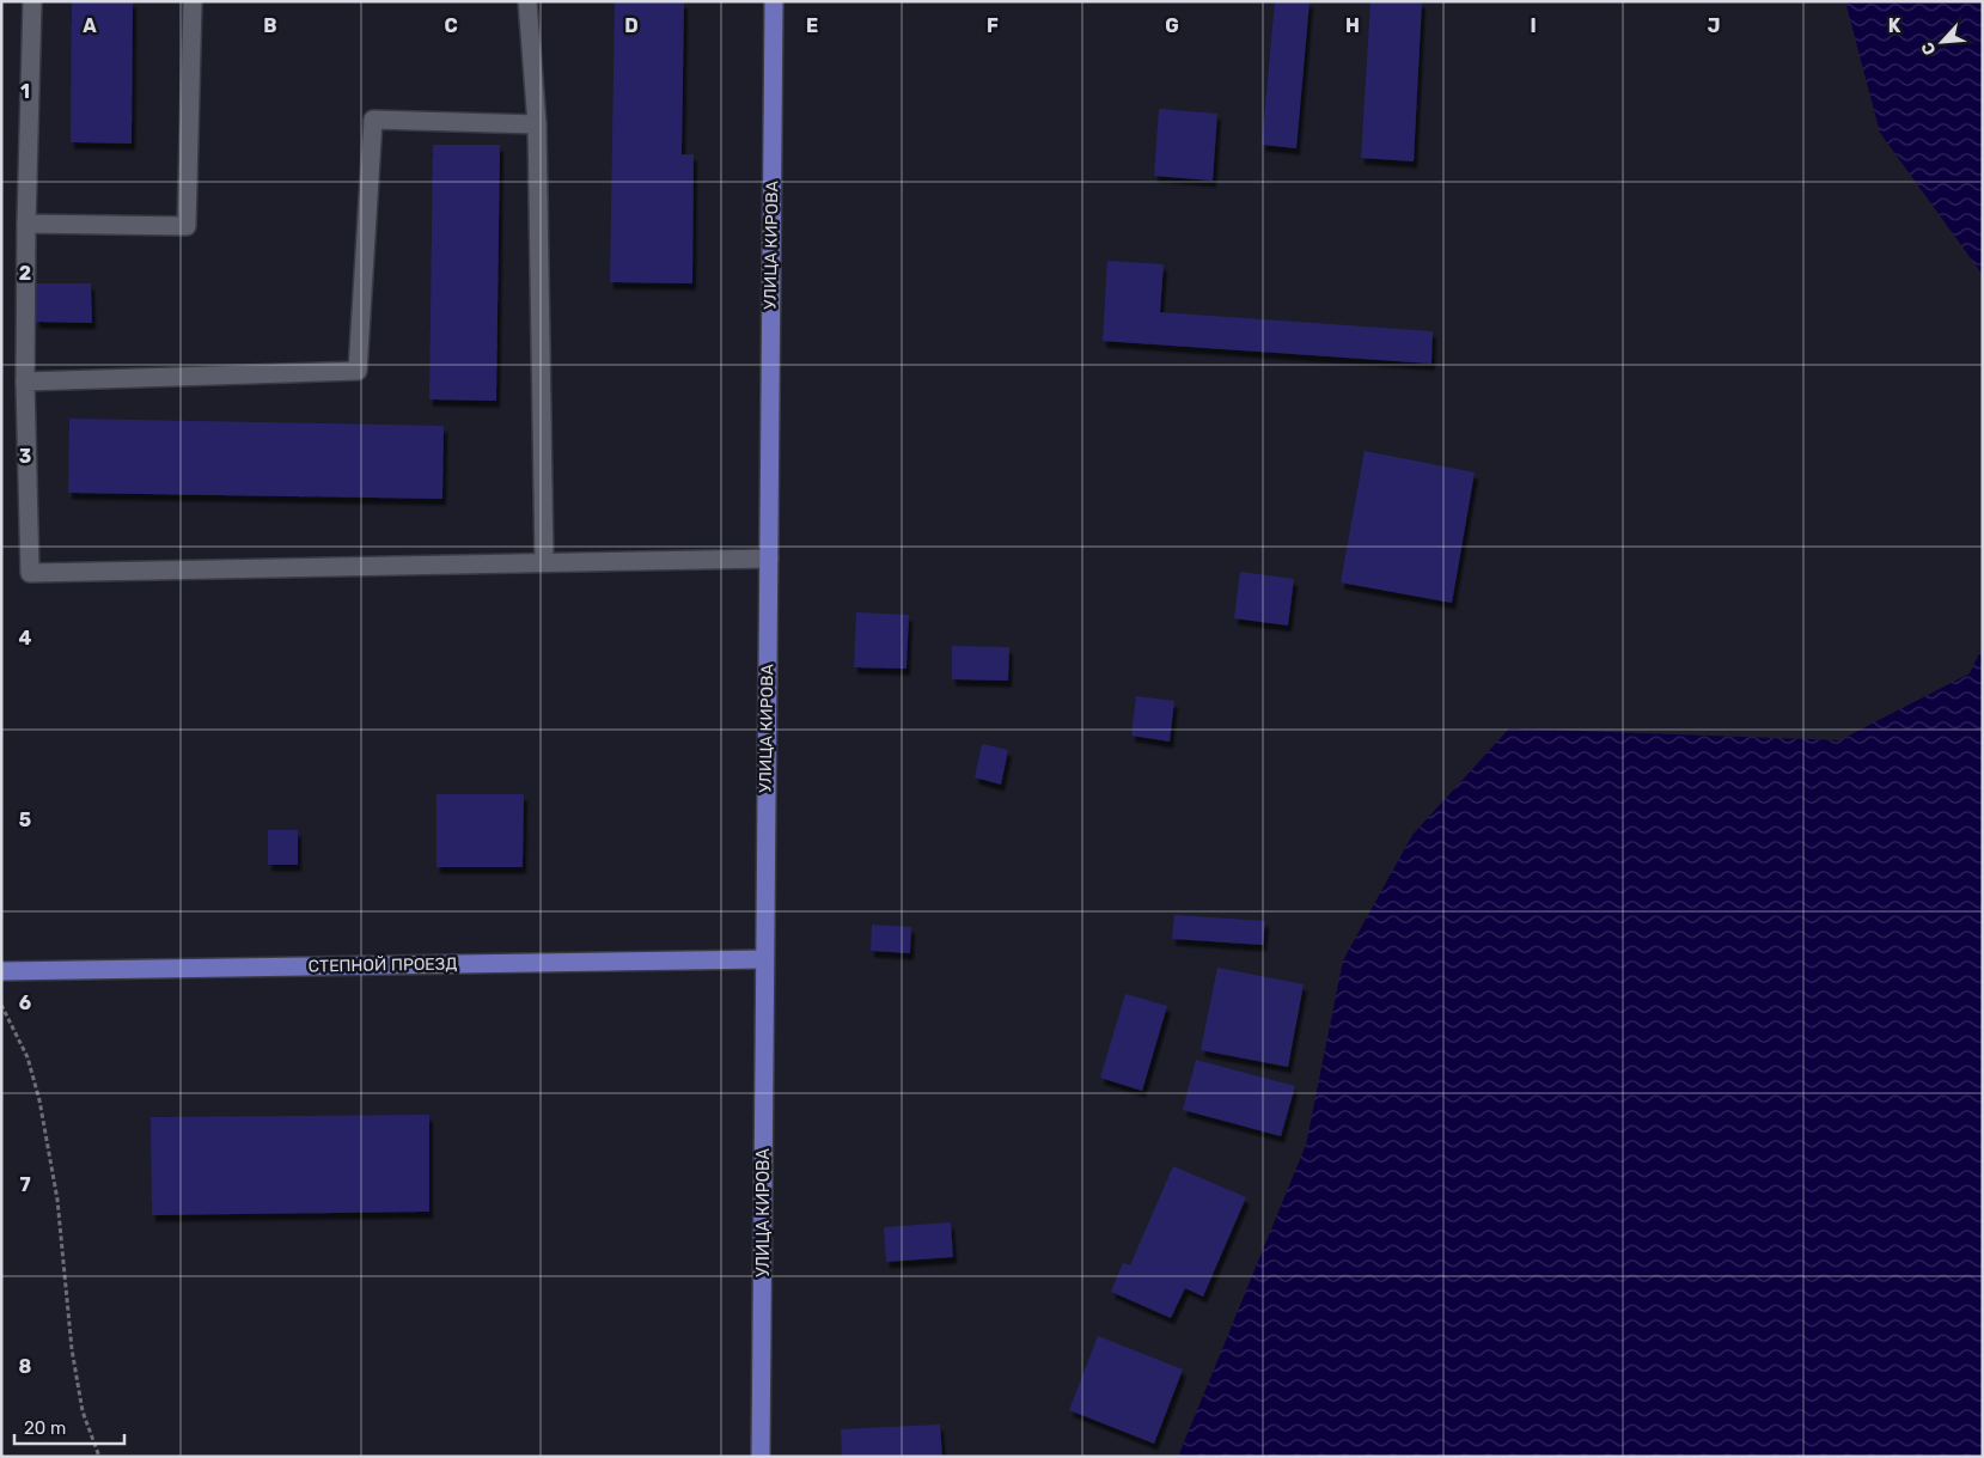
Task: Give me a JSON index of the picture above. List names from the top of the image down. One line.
{"streets":{"main road":["УЛИЦА КИРОВА","СТЕПНОЙ ПРОЕЗД"]},"crossings":[["УЛИЦА КИРОВА","СТЕПНОЙ ПРОЕЗД"]],"scale_bar":"20 m","north":"bottom left","grid":{"columns":["A","B","C","D","E","F","G","H","I","J","K"],"rows":["1","2","3","4","5","6","7","8"]}}
